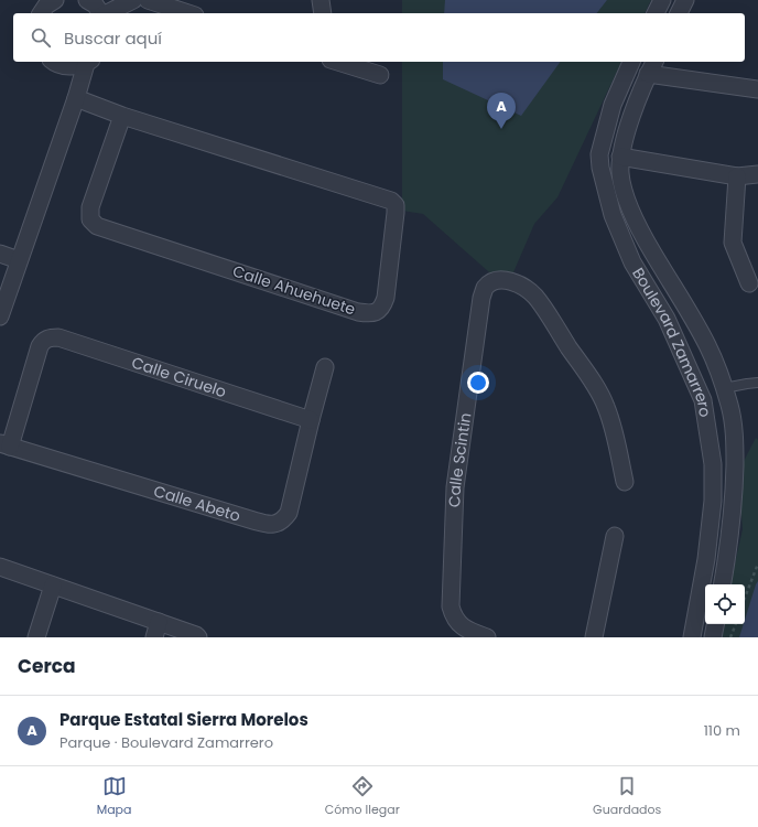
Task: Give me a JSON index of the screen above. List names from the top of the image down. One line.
{"streets":{"street":["Calle Ahuehuete","Boulevard Zamarrero","Calle Ciruelo","Calle Scintin","Calle Abeto"]},"crossings":[["Calle Ciruelo","Calle Abeto"]],"page":{"search":"Buscar aquí","pins":"A","heading":"Cerca","list":[{"mark":"A","name":"Parque Estatal Sierra Morelos","note":"Parque · Boulevard Zamarrero","value":"110 m"}],"nav":["Mapa","Cómo llegar","Guardados"]}}
